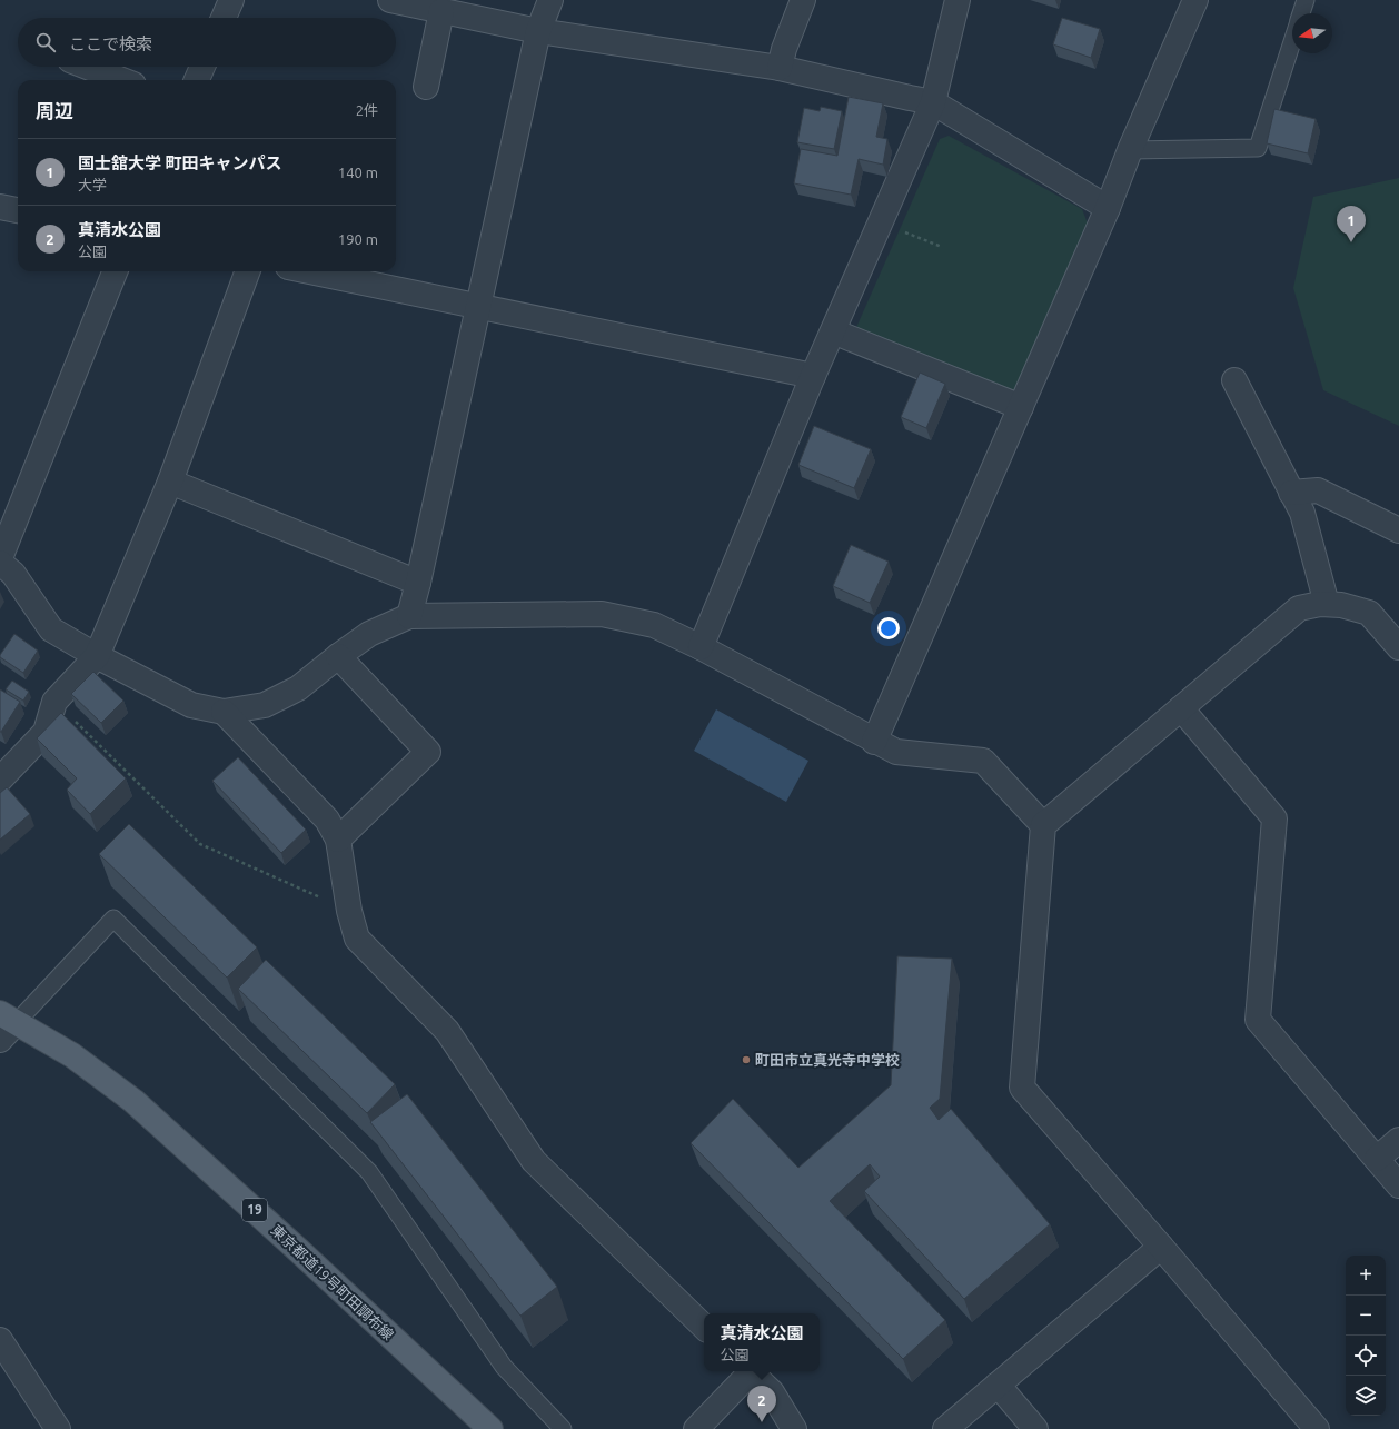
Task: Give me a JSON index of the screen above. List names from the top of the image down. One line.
{"streets":{"main road":["19","東京都道19号町田調布線"]},"places":["町田市立真光寺中学校"],"north":"left","page":{"search":"ここで検索","heading":["周辺","2件"],"list":[{"mark":"1","name":"国士舘大学 町田キャンパス","note":"大学","value":"140 m"},{"mark":"2","name":"真清水公園","note":"公園","value":"190 m"}],"pins":["1","2"],"map_buttons":["+","−"],"popup":["真清水公園","公園"]}}
